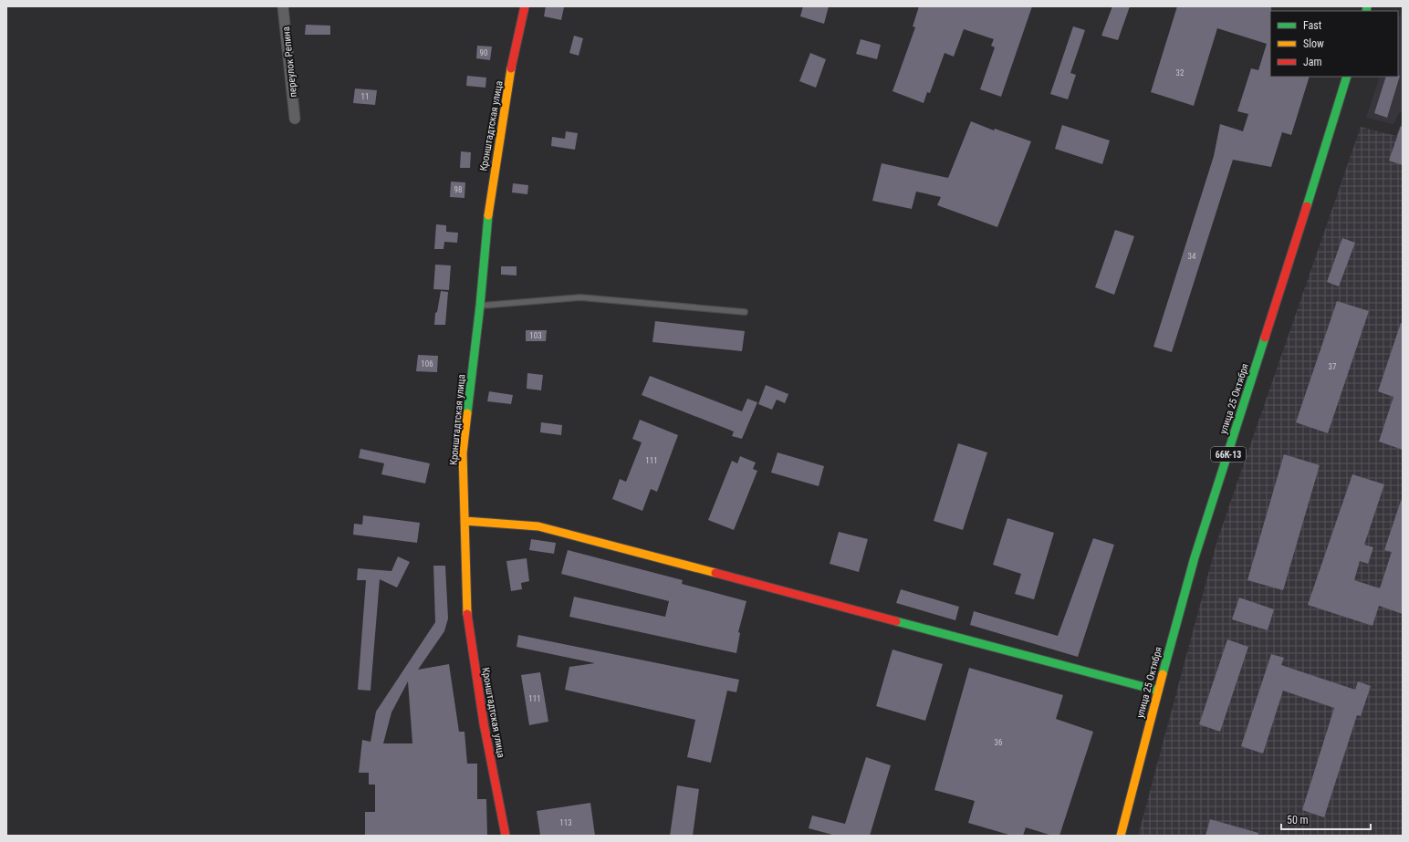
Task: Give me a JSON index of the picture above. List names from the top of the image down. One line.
{"streets":{"street":["переулок Репина","Кронштадтская улица","улица 25 Октября","66К-13"]},"house_numbers":["90","32","11","98","34","103","106","37","111","111","36","113"],"legend":["Fast","Slow","Jam"],"scale_bar":"50 m"}
